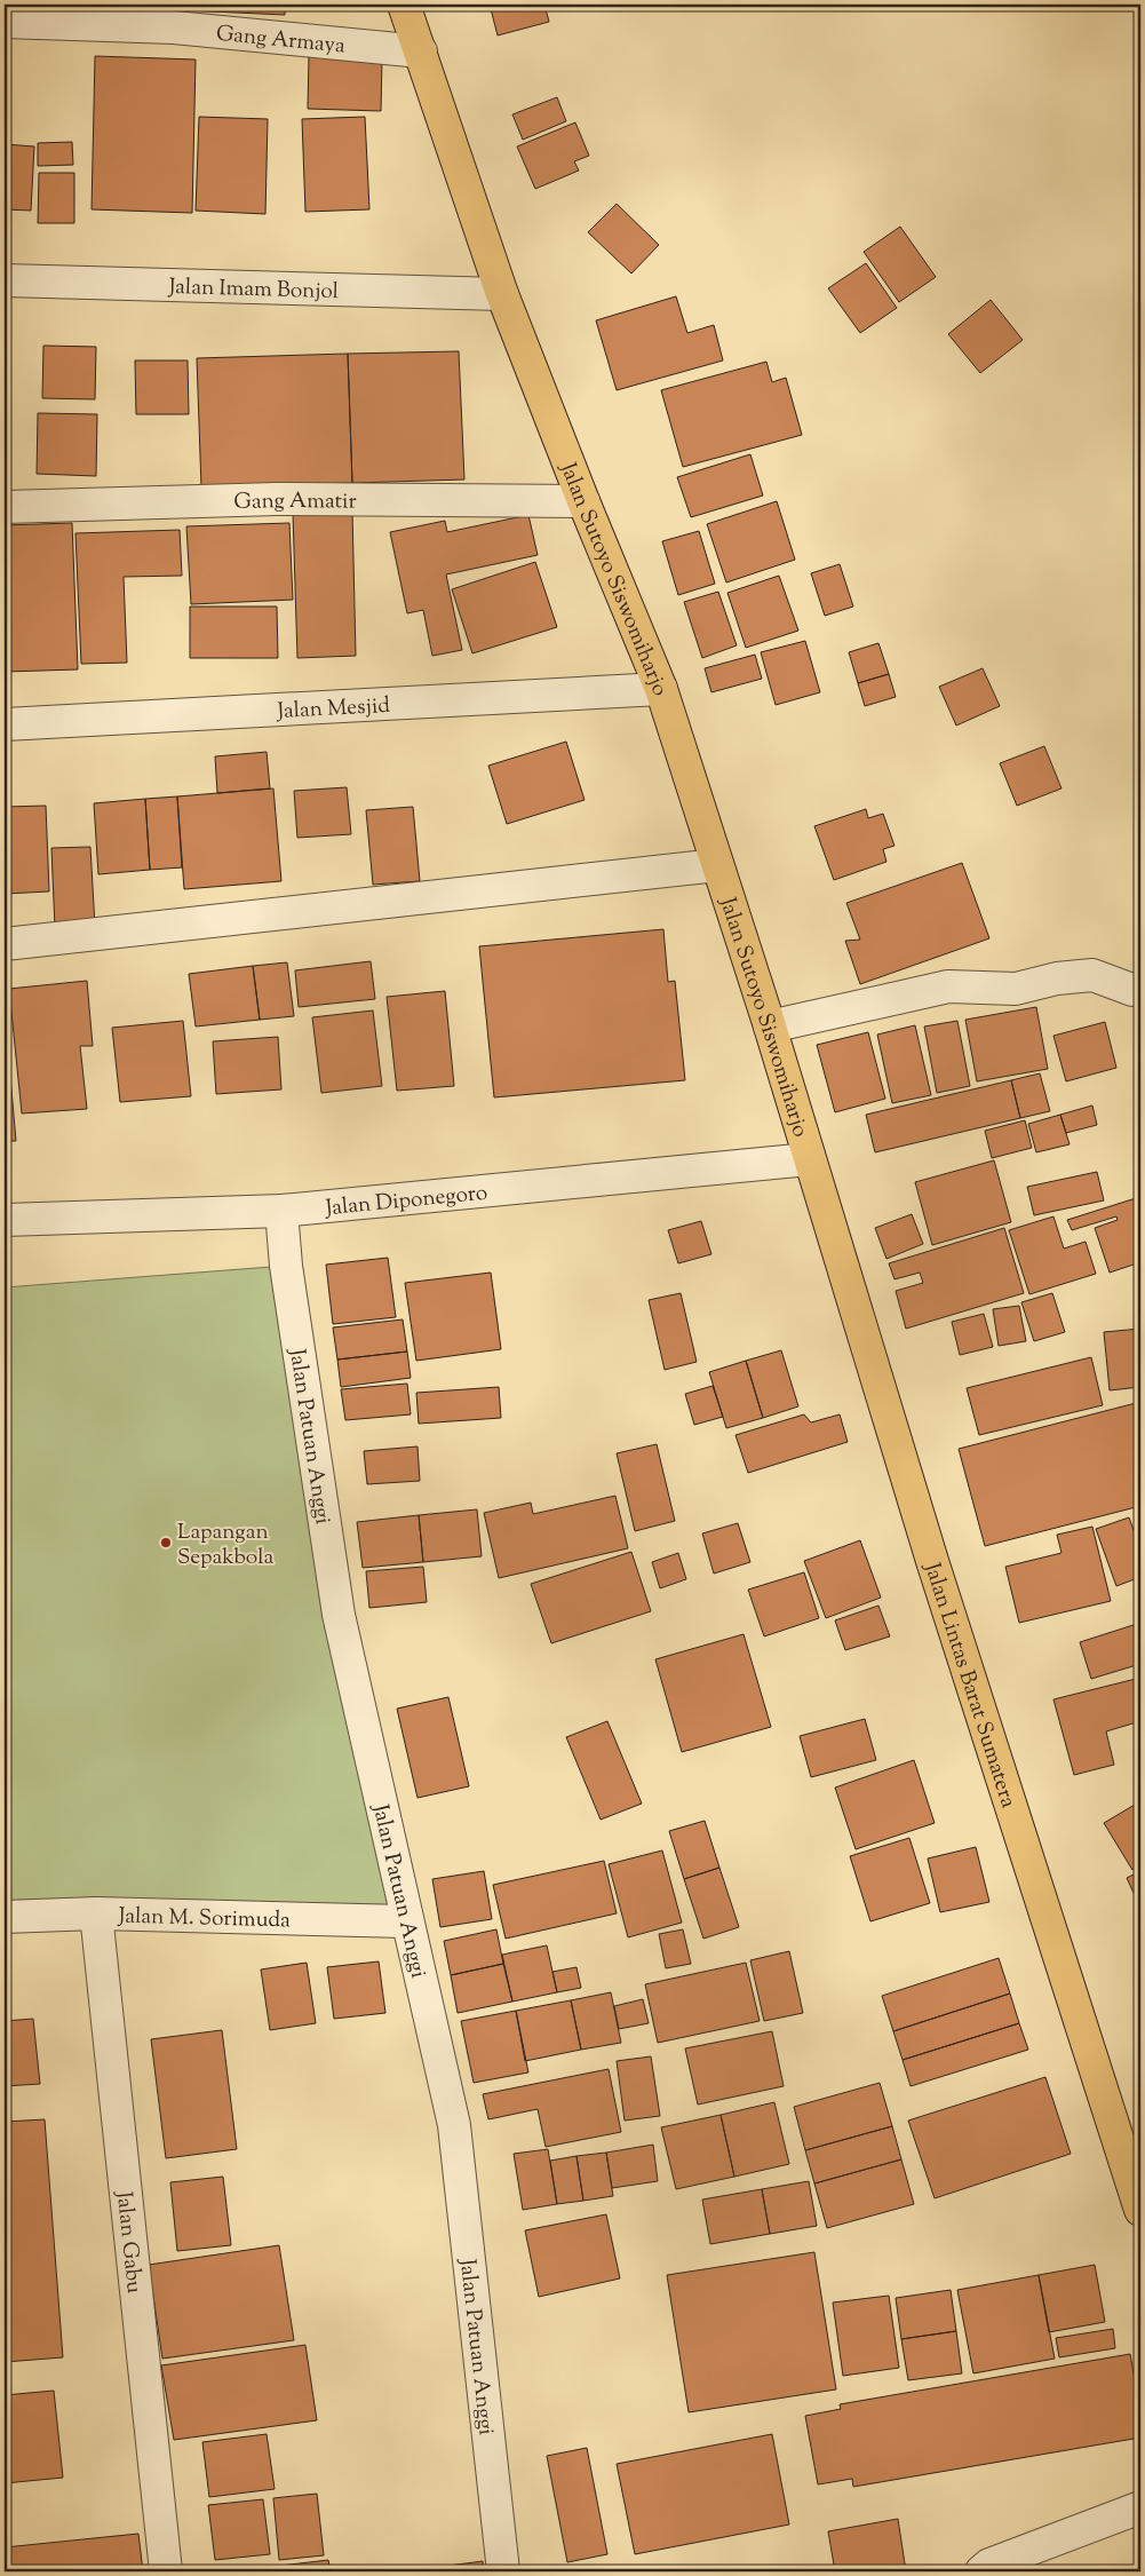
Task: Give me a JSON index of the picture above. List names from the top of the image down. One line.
{"streets":{"highway":["Jalan Sutoyo Siswomiharjo","Jalan Lintas Barat Sumatera"],"street":["Gang Armaya","Jalan Imam Bonjol","Gang Amatir","Jalan Mesjid","Jalan Diponegoro","Jalan Patuan Anggi","Jalan M. Sorimuda","Jalan Gabu"]},"crossings":[["Gang Armaya","Jalan Sutoyo Siswomiharjo"],["Jalan Imam Bonjol","Jalan Sutoyo Siswomiharjo"],["Gang Amatir","Jalan Sutoyo Siswomiharjo"],["Jalan Sutoyo Siswomiharjo","Jalan Mesjid"],["Jalan Sutoyo Siswomiharjo","Jalan Diponegoro"],["Jalan Sutoyo Siswomiharjo","Jalan Lintas Barat Sumatera"],["Jalan Diponegoro","Jalan Patuan Anggi"],["Jalan Diponegoro","Jalan Lintas Barat Sumatera"],["Jalan Patuan Anggi","Jalan M. Sorimuda"],["Jalan M. Sorimuda","Jalan Gabu"]],"places":["Lapangan Sepakbola"]}
